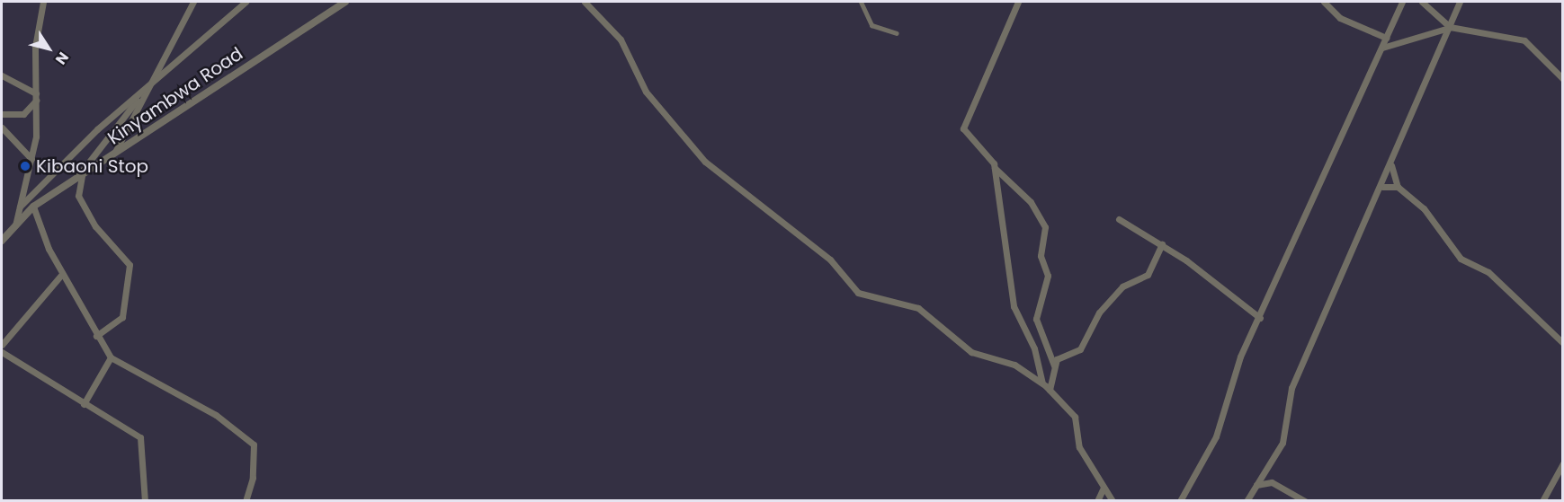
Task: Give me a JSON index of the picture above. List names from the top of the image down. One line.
{"streets":{"street":["Kinyambwa Road"]},"places":["Kibaoni Stop"],"north":"bottom right"}
